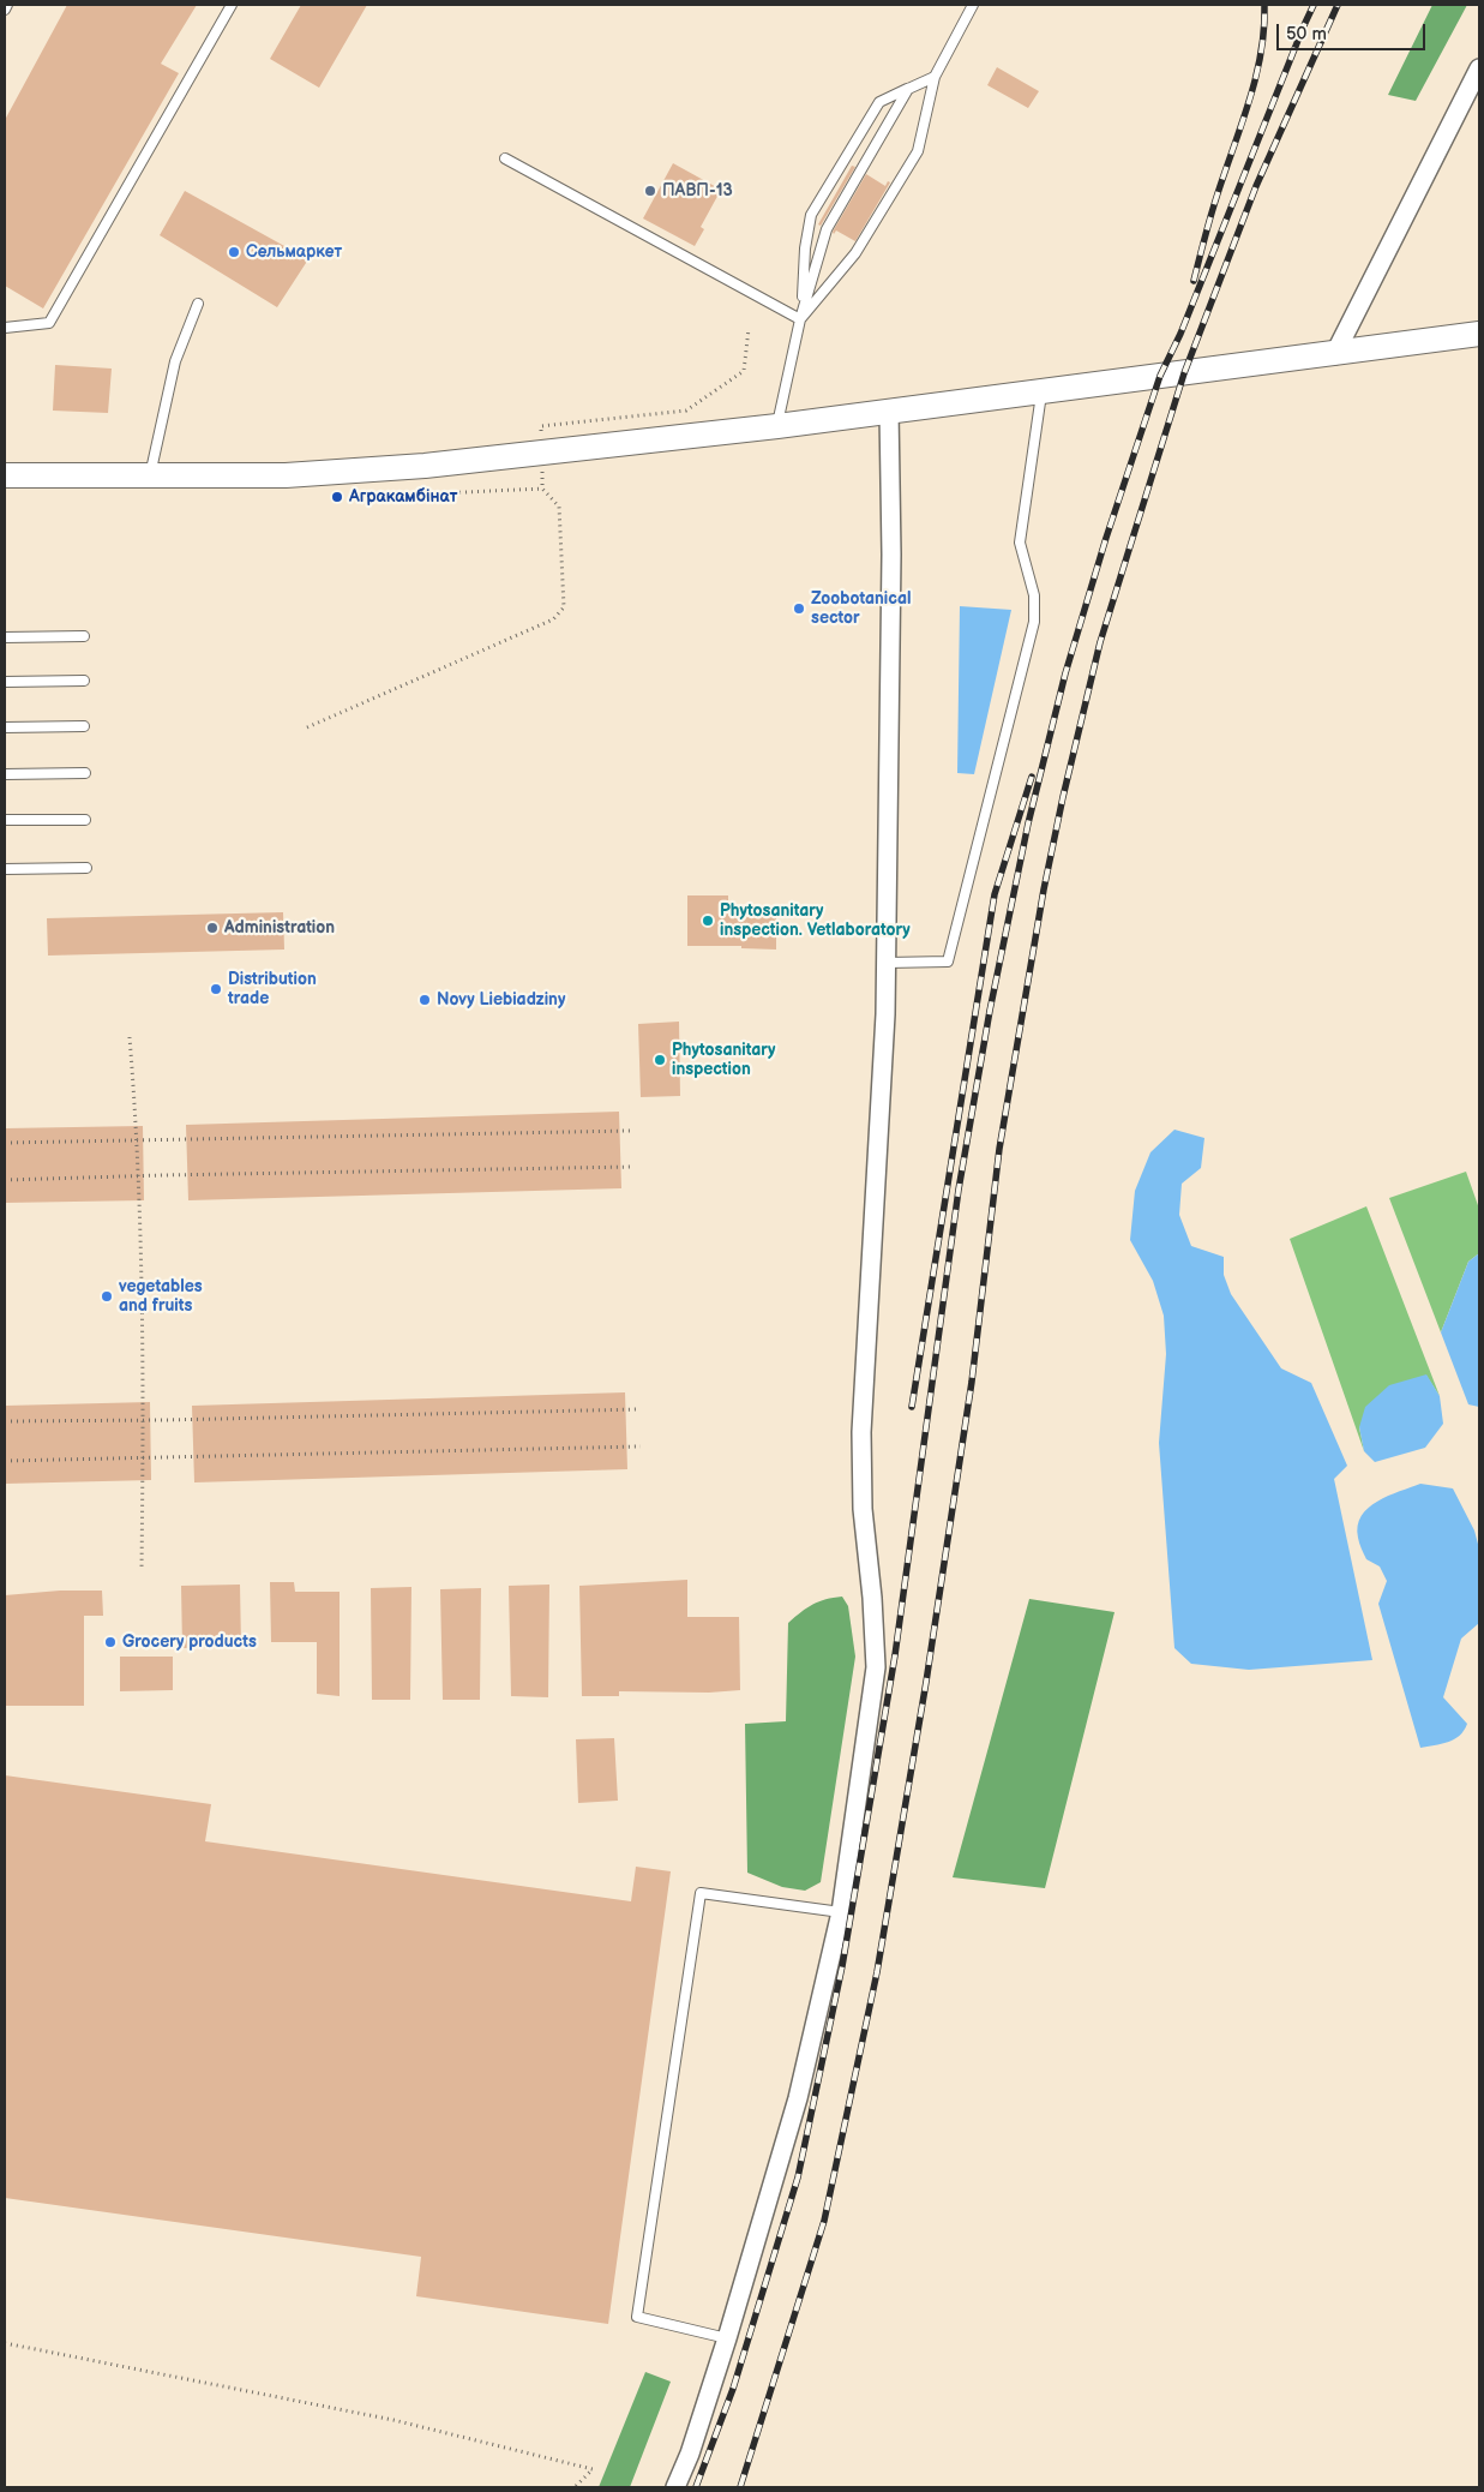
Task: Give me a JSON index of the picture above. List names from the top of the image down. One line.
{"places":["ПАВП-13","Сельмаркет","Агракамбінат","Zoobotanical sector","Phytosanitary inspection. Vetlaboratory","Administration","Distribution trade","Novy Liebiadziny","Phytosanitary inspection","vegetables and fruits","Grocery products"],"scale_bar":"50 m"}
